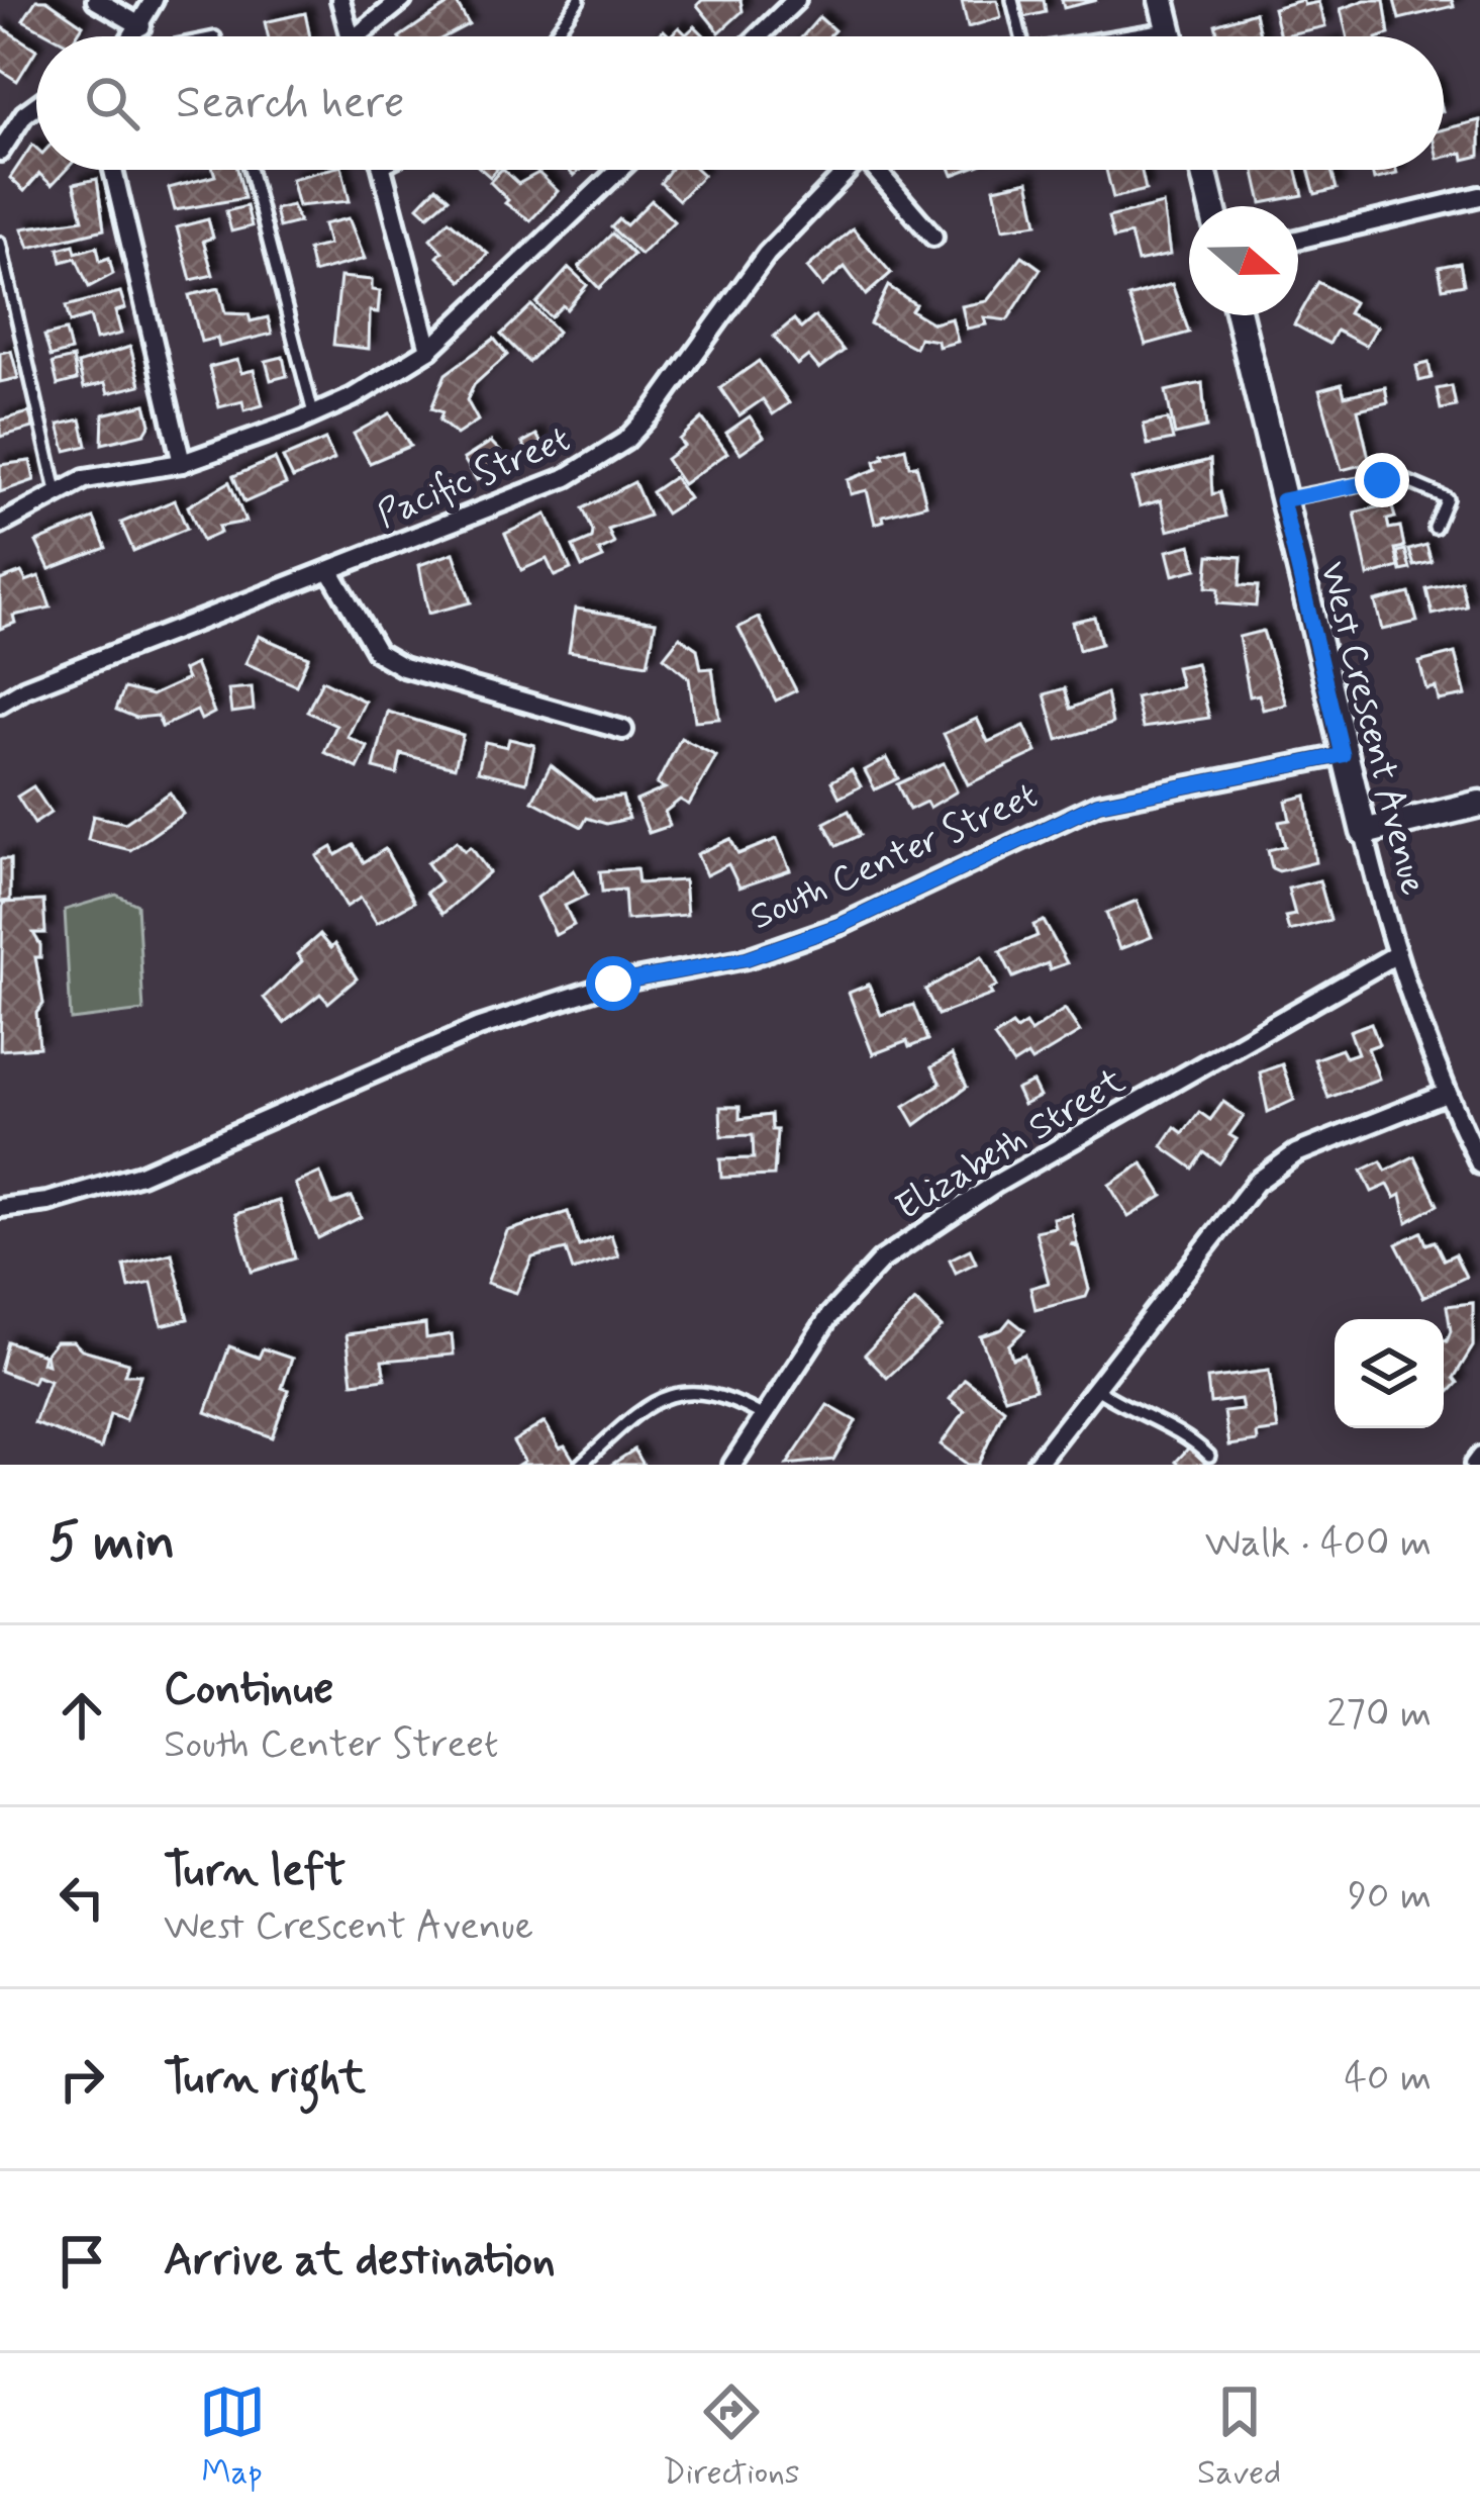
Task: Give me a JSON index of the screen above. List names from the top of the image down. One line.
{"streets":{"street":["Pacific Street","West Crescent Avenue","South Center Street","Elizabeth Street"]},"crossings":[["West Crescent Avenue","South Center Street"],["West Crescent Avenue","Elizabeth Street"]],"north":"right","page":{"search":"Search here","heading":["5 min","Walk · 400 m"],"list":[["Continue","South Center Street","270 m"],["Turn left","West Crescent Avenue","90 m"],["Turn right","40 m"],"Arrive at destination"],"nav":["Map","Directions","Saved"]}}
